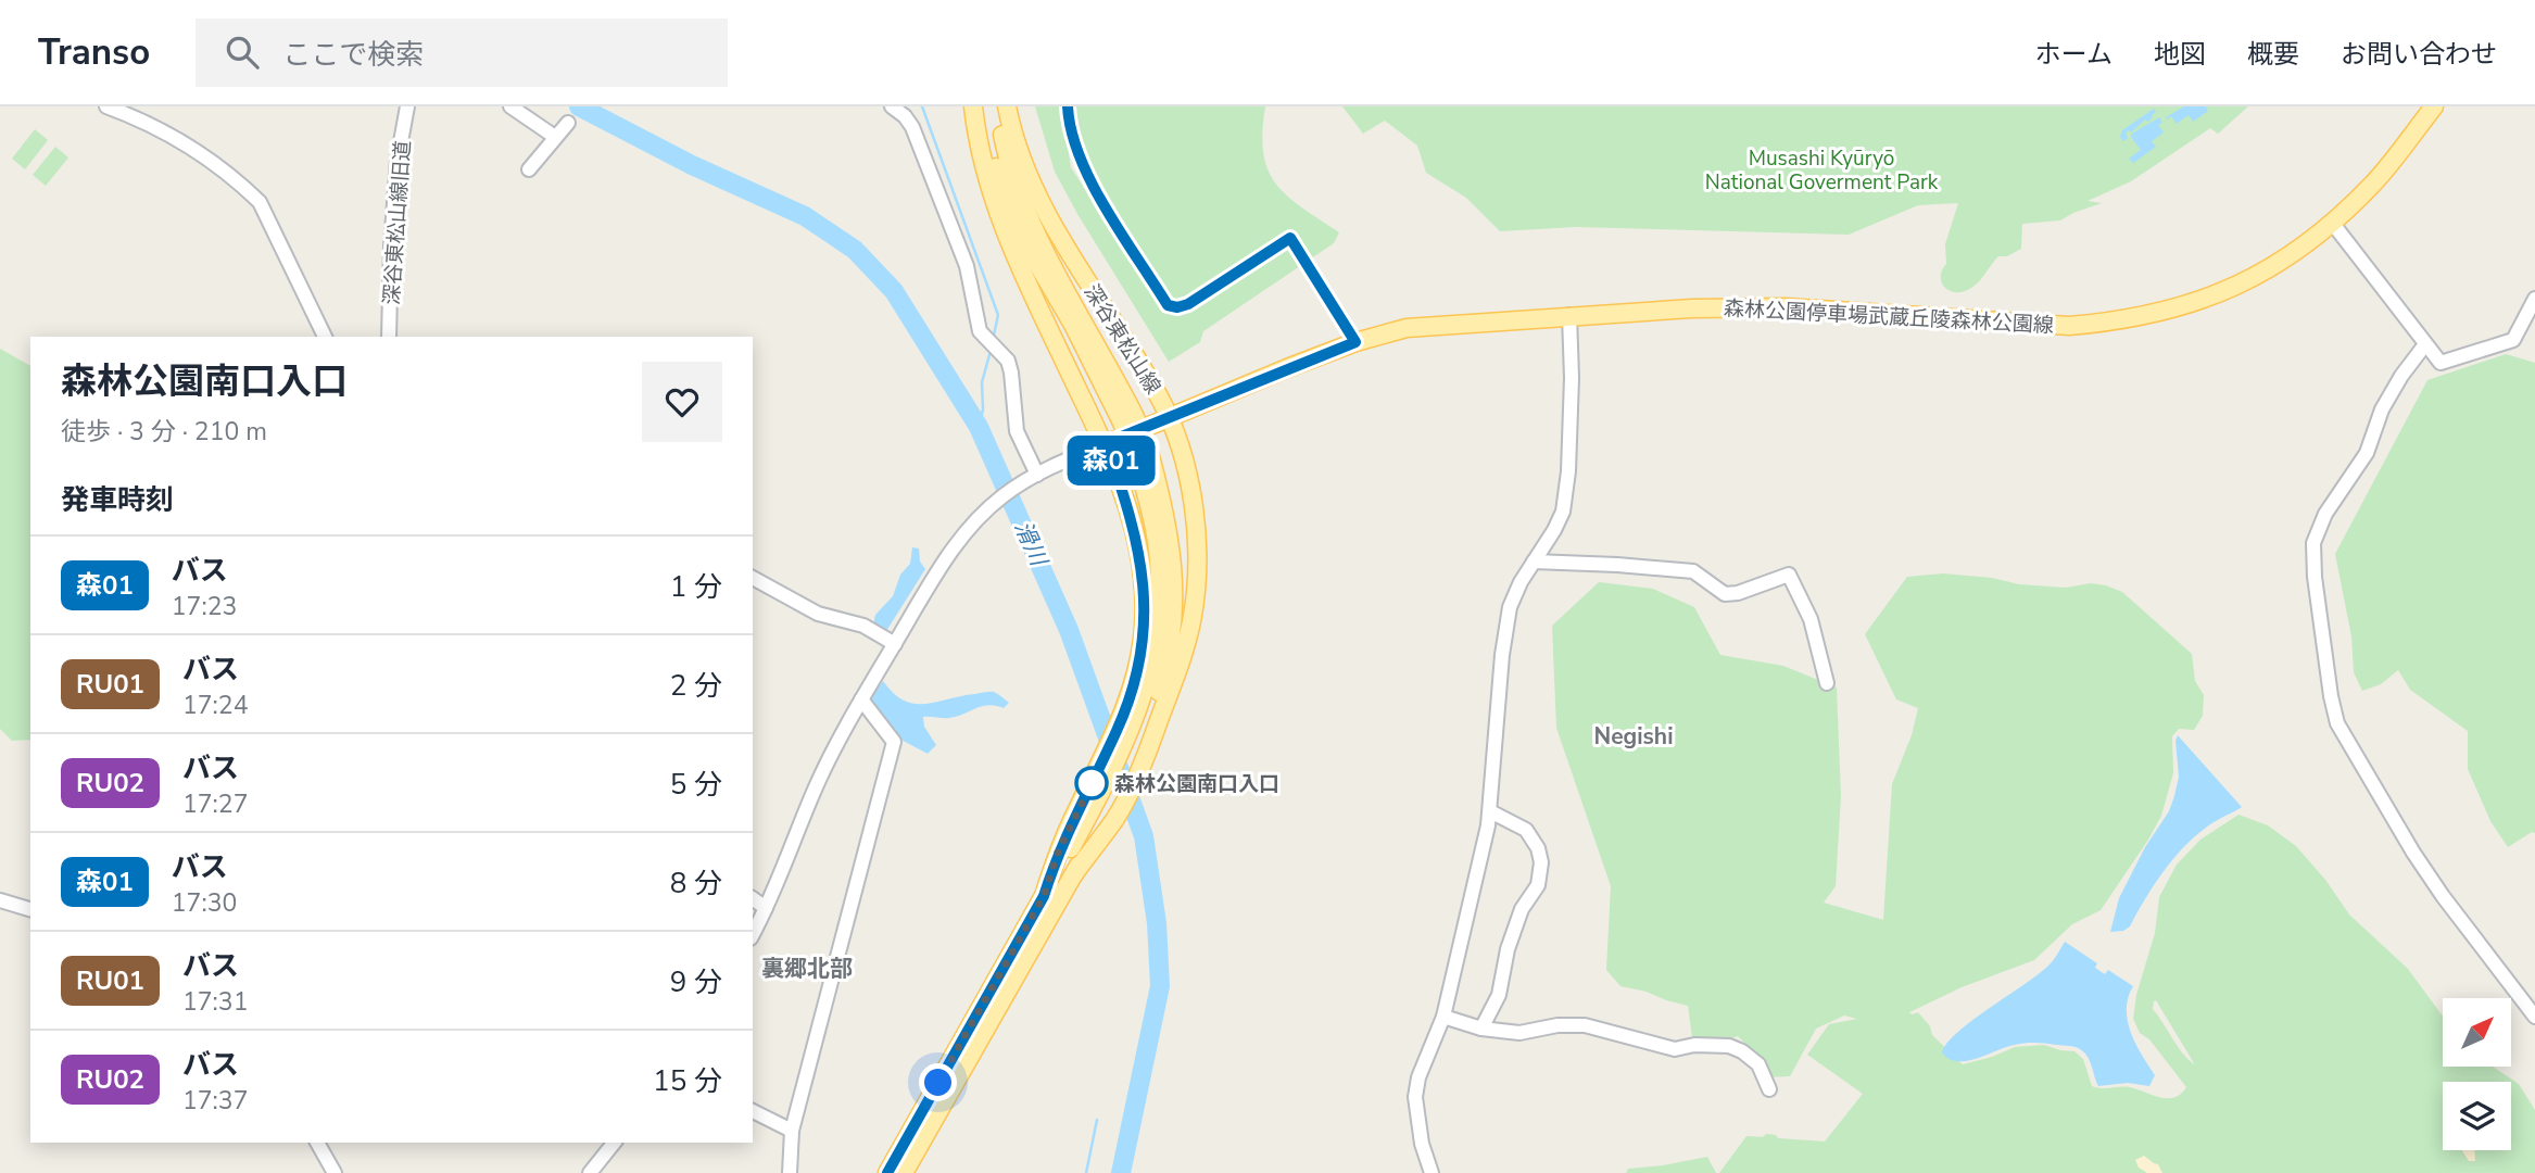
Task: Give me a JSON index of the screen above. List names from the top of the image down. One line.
{"streets":{"main road":["森林公園停車場武蔵丘陵森林公園線","深谷東松山線"],"street":["深谷東松山線旧道"]},"crossings":[["森林公園停車場武蔵丘陵森林公園線","深谷東松山線"]],"districts":["Negishi","裏郷北部"],"water":["滑川"],"parks":["Musashi Kyūryō National Goverment Park"],"places":["森林公園南口入口"],"lines":["bus line 森01"],"north":"top right","page":{"header":"Transo","search":"ここで検索","nav":["ホーム","地図","概要","お問い合わせ"],"on_map":"森01","heading":[["森林公園南口入口","徒歩 · 3 分 · 210 m"],"発車時刻"],"list":[{"mark":"森01","name":"バス","note":"17:23","value":"1 分"},{"mark":"RU01","name":"バス","note":"17:24","value":"2 分"},{"mark":"RU02","name":"バス","note":"17:27","value":"5 分"},{"mark":"森01","name":"バス","note":"17:30","value":"8 分"},{"mark":"RU01","name":"バス","note":"17:31","value":"9 分"},{"mark":"RU02","name":"バス","note":"17:37","value":"15 分"}]}}
